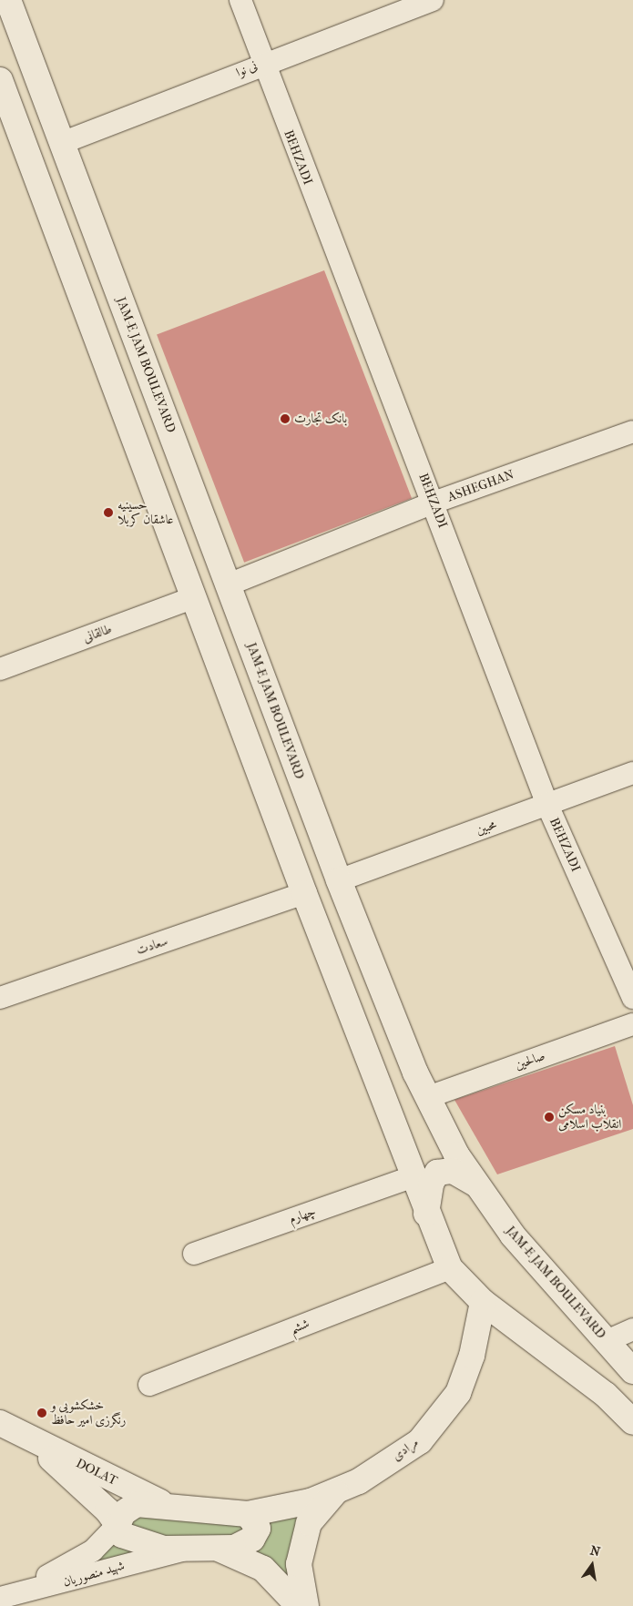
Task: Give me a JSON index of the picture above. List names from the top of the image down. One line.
{"streets":{"main road":["JAM-E JAM BOULEVARD","مرادی","DOLAT"],"street":["نی نوا","BEHZADI","ASHEGHAN","طالقانی","محبین","سعادت","صالحین","چهارم","ششم","شهید منصوریان"]},"crossings":[["نی نوا","BEHZADI"],["نی نوا","JAM-E JAM BOULEVARD"],["BEHZADI","ASHEGHAN"],["BEHZADI","محبین"],["JAM-E JAM BOULEVARD","ASHEGHAN"],["JAM-E JAM BOULEVARD","محبین"],["JAM-E JAM BOULEVARD","صالحین"],["مرادی","DOLAT"],["مرادی","شهید منصوریان"],["DOLAT","شهید منصوریان"]],"places":["بانک تجارت","حسینیه عاشقان کربلا","بنیاد مسکن انقلاب اسلامی","خشکشویی و رنگرزی امیر حافظ"],"north":"top"}
